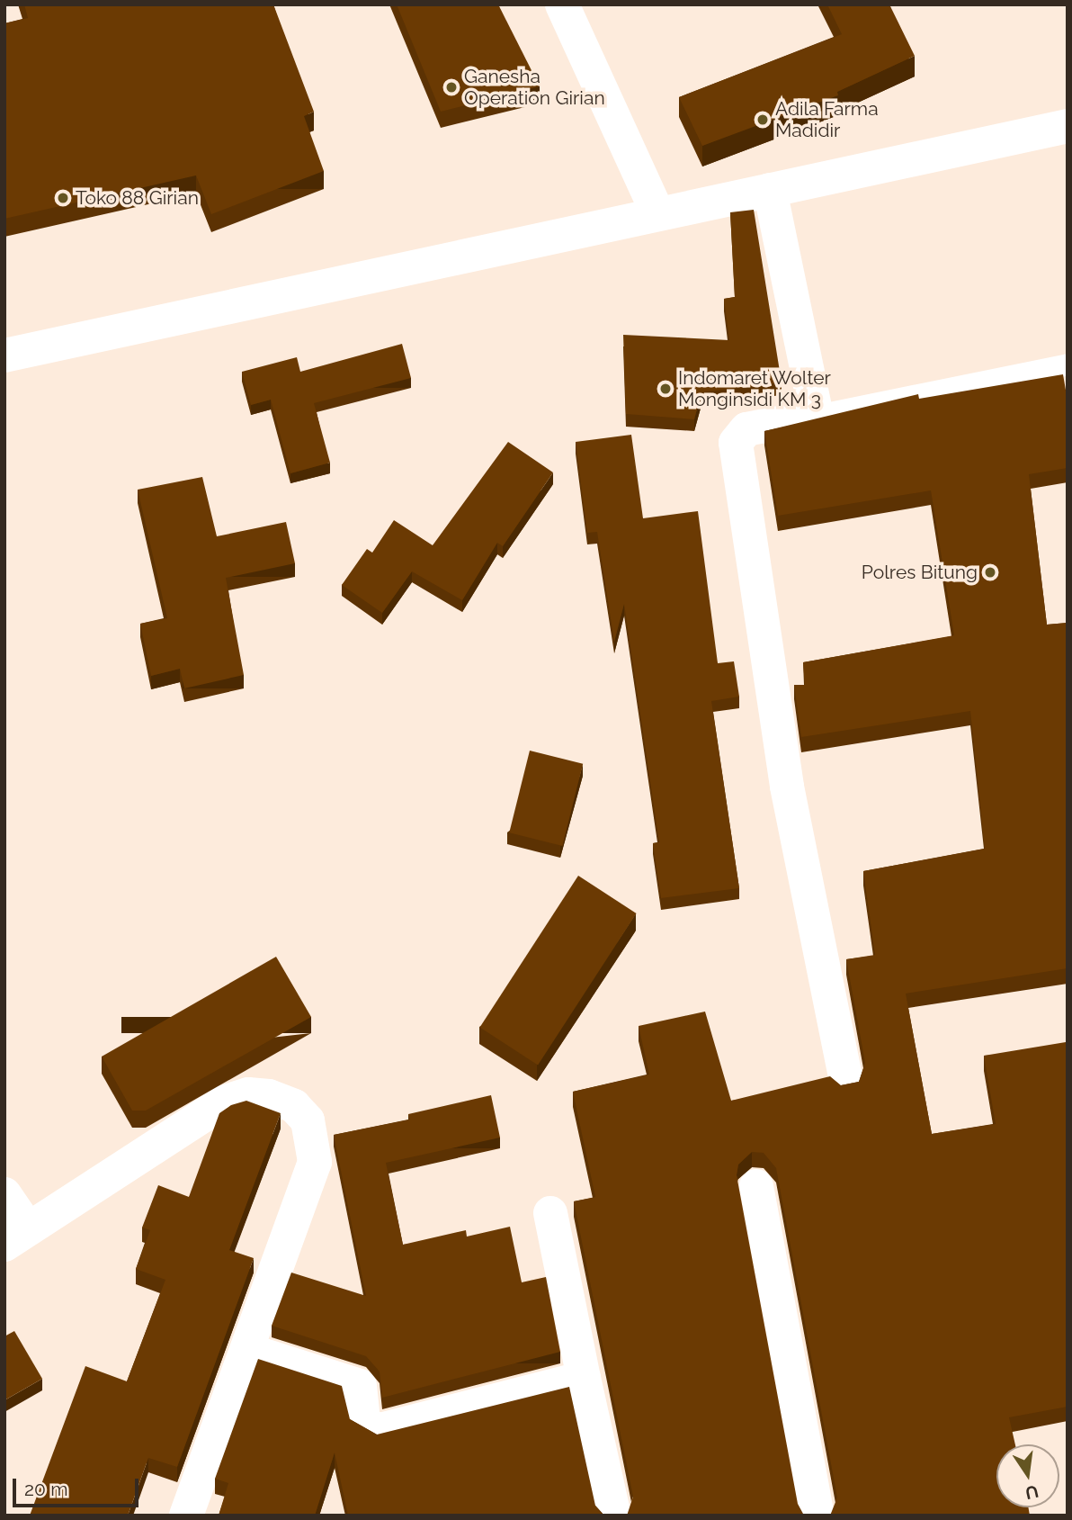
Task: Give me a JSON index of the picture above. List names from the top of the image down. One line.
{"places":["Ganesha Operation Girian","Adila Farma Madidir","Toko 88 Girian","Indomaret Wolter Monginsidi KM 3","Polres Bitung"],"scale_bar":"20 m","north":"bottom"}
